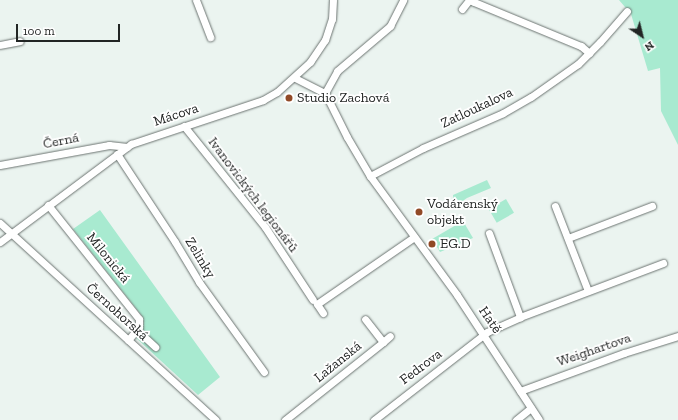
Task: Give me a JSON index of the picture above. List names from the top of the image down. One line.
{"streets":{"street":["Zatloukalova","Mácova","Černá","Ivanovických legionářů","Milonická","Zelinky","Černohorská","Hatě","Weighartova","Lažanská","Fedrova"]},"crossings":[["Zatloukalova","Hatě"],["Mácova","Černá"],["Mácova","Ivanovických legionářů"],["Mácova","Milonická"],["Mácova","Zelinky"],["Mácova","Černohorská"],["Hatě","Weighartova"],["Hatě","Fedrova"]],"places":["Studio Zachová","Vodárenský objekt","EG.D"],"scale_bar":"100 m","north":"bottom right"}
